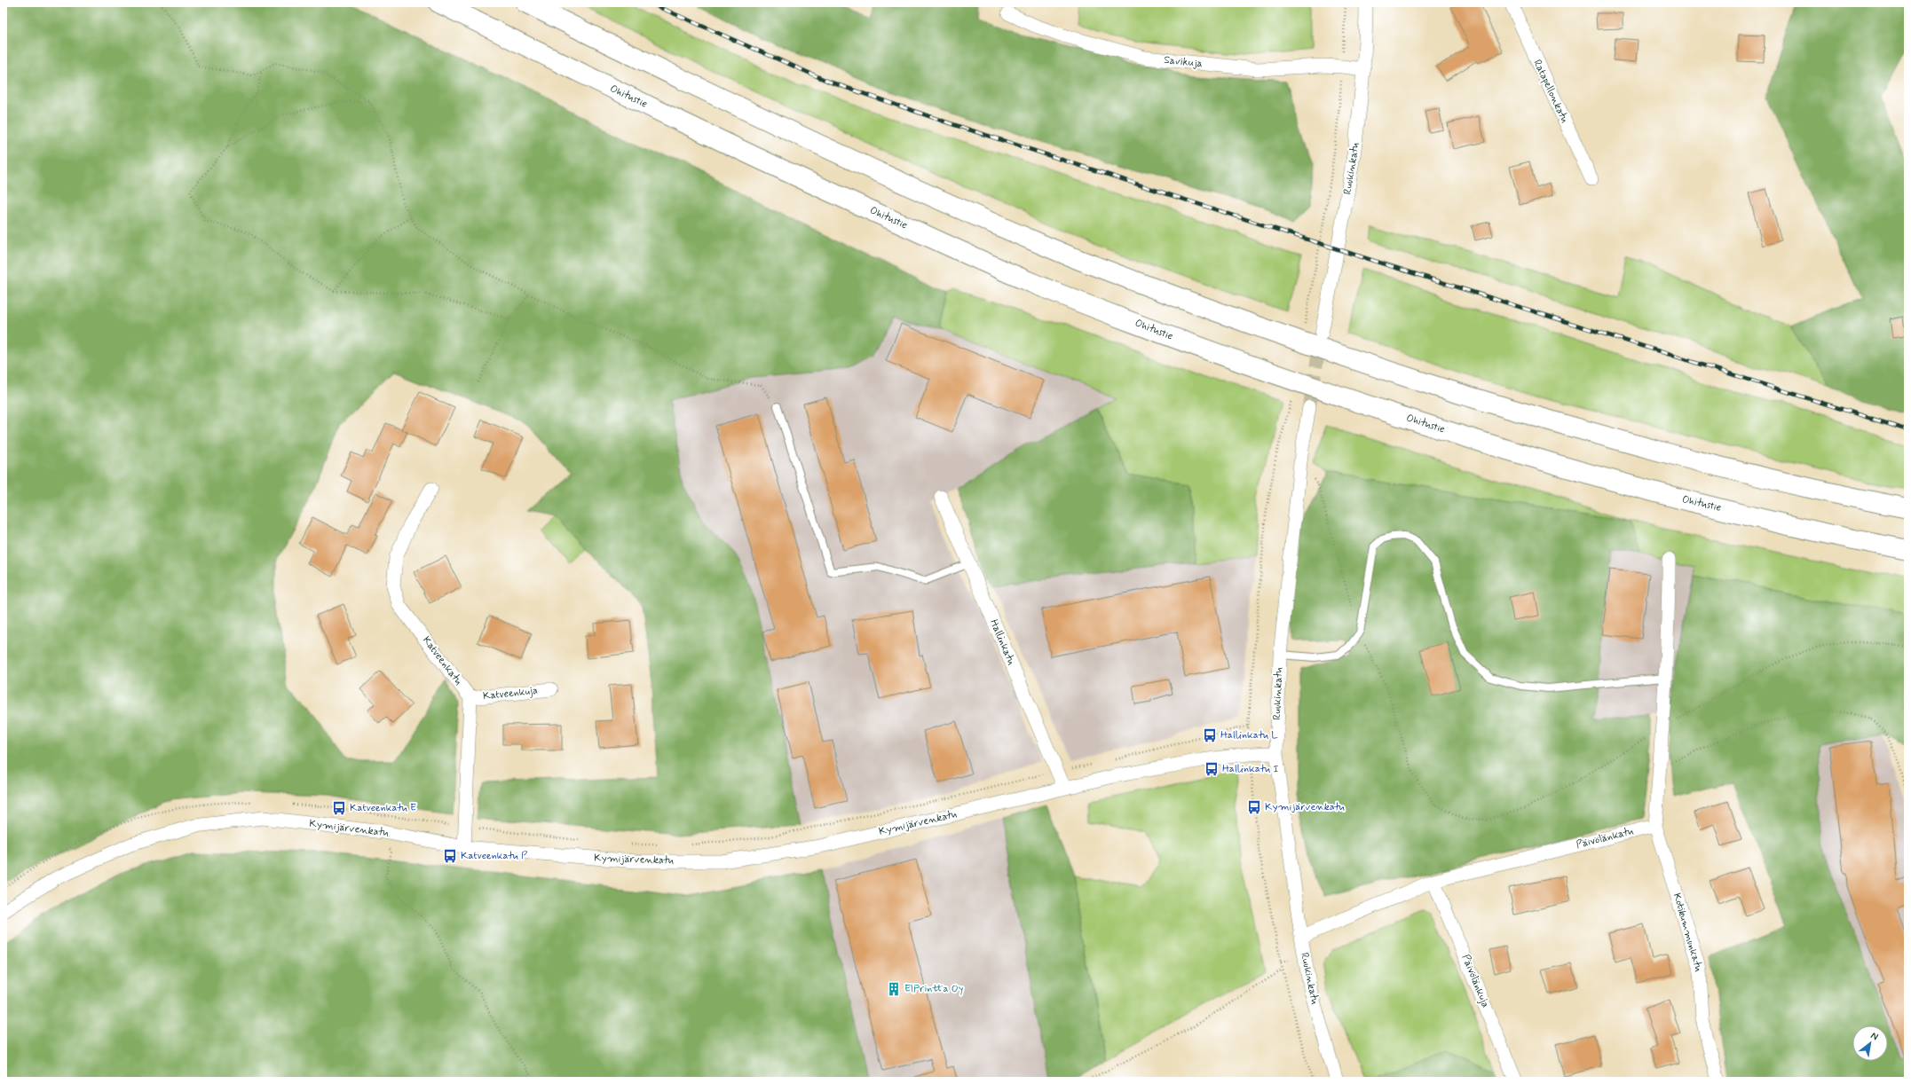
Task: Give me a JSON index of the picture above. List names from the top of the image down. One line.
{"streets":{"highway":["Ohitustie"],"street":["Savikuja","Ratapellonkatu","Ruukinkatu","Hallinkatu","Katveenkatu","Katveenkuja","Kymijärvenkatu","Päivölänkatu","Kotikummunkatu","Päivölänkuja"]},"crossings":[["Savikuja","Ruukinkatu"],["Ruukinkatu","Kymijärvenkatu"],["Ruukinkatu","Päivölänkatu"],["Hallinkatu","Kymijärvenkatu"],["Katveenkatu","Katveenkuja"],["Päivölänkatu","Kotikummunkatu"],["Päivölänkatu","Päivölänkuja"]],"places":{"bus stop":["Hallinkatu L","Hallinkatu I","Kymijärvenkatu","Katveenkatu E","Katveenkatu P"],"building":["ElPrintta Oy"]},"north":"top right"}
